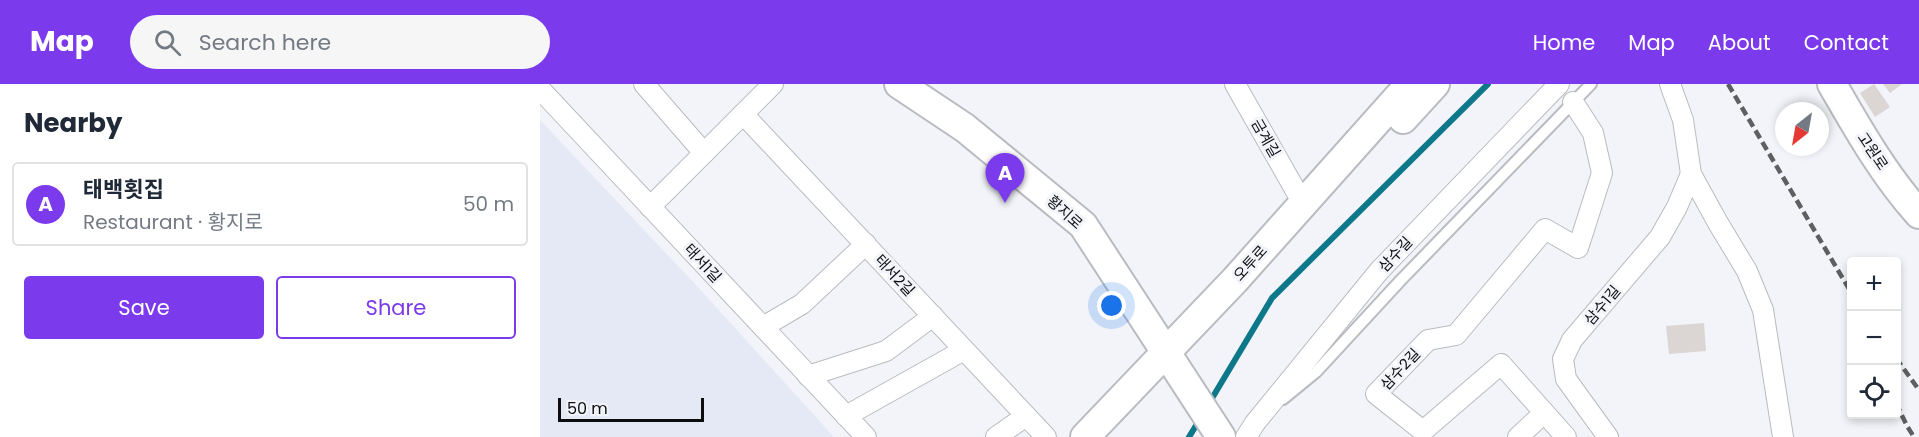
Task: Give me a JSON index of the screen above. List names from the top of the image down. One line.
{"streets":{"street":["금계길","고원로","황지로","삼수길","태서1길","오투로","태서2길","삼수1길","삼수2길"]},"crossings":[["황지로","오투로"]],"scale_bar":"50 m","north":"bottom left","page":{"header":"Map","search":"Search here","nav":["Home","Map","About","Contact"],"heading":"Nearby","pins":"A","list":[{"mark":"A","name":"태백횟집","note":"Restaurant · 황지로","value":"50 m"}],"map_buttons":["+","−"],"buttons":["Save","Share"],"scale":"50 m"}}
